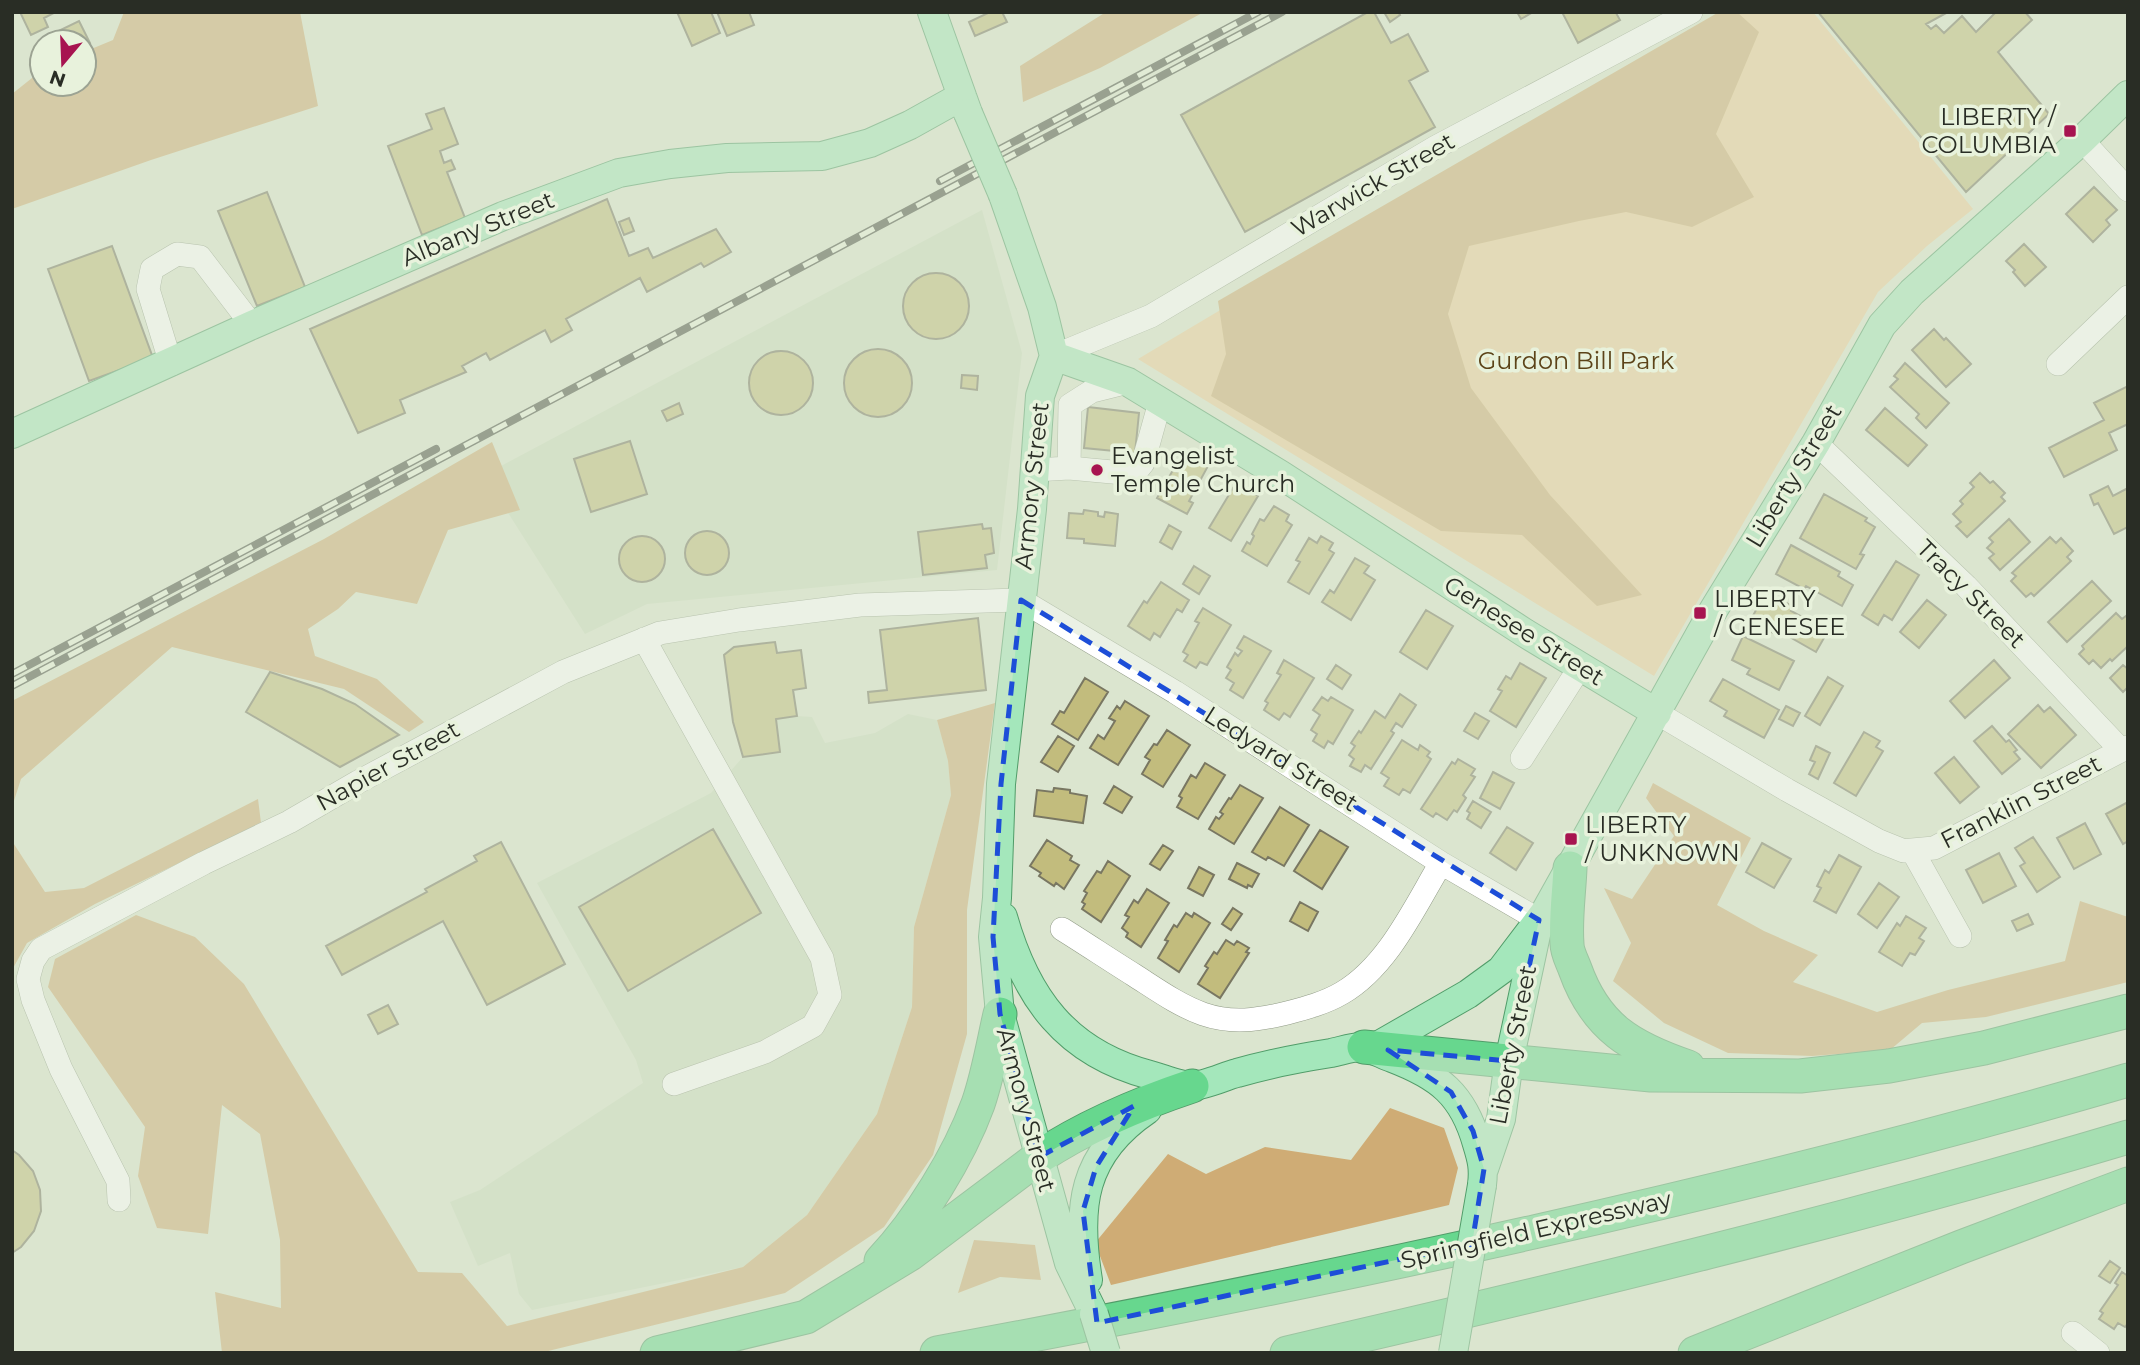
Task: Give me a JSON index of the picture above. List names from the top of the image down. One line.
{"streets":{"highway":["Springfield Expressway"],"main road":["Albany Street","Liberty Street","Armory Street","Genesee Street"],"street":["Warwick Street","Tracy Street","Ledyard Street","Napier Street","Franklin Street"]},"crossings":[["Warwick Street","Armory Street"],["Warwick Street","Genesee Street"],["Liberty Street","Tracy Street"],["Liberty Street","Genesee Street"],["Liberty Street","Ledyard Street"],["Armory Street","Genesee Street"],["Armory Street","Ledyard Street"],["Armory Street","Napier Street"],["Tracy Street","Franklin Street"],["Genesee Street","Franklin Street"],["Ledyard Street","Napier Street"]],"parks":["Gurdon Bill Park"],"places":{"transit":["LIBERTY / COLUMBIA","LIBERTY / GENESEE","LIBERTY / UNKNOWN"],"other":["Evangelist Temple Church"]},"north":"bottom"}
